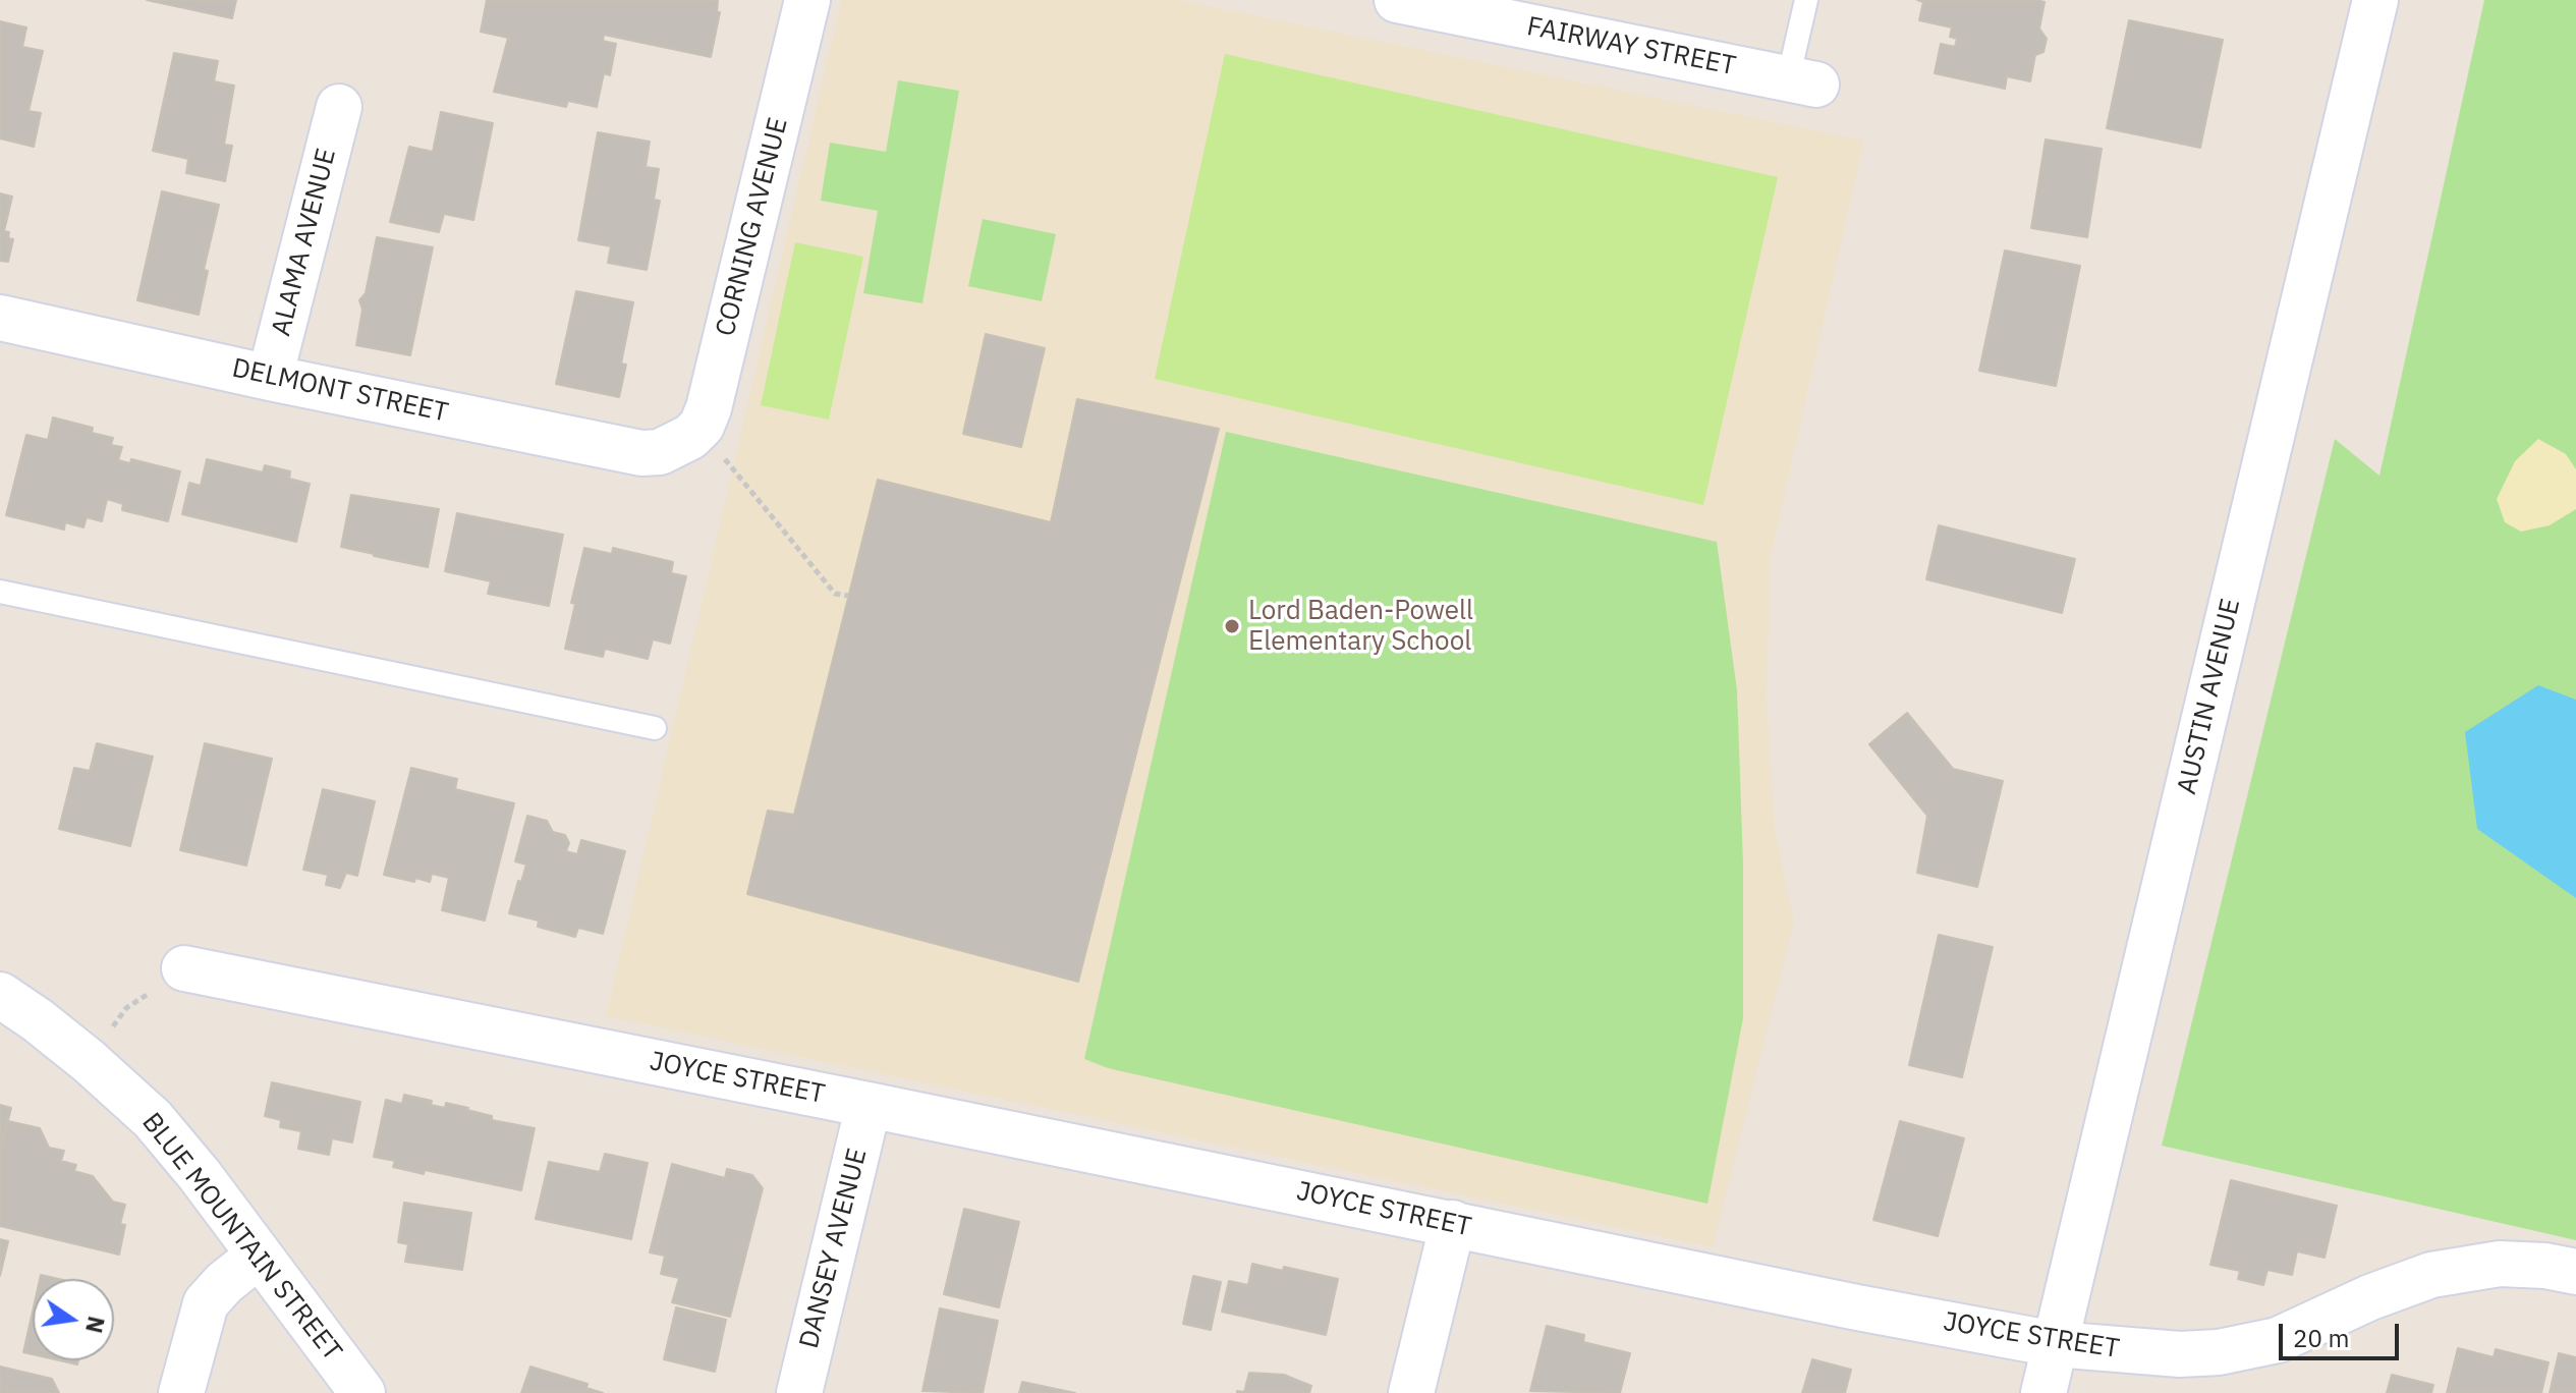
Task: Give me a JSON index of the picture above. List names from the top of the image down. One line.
{"streets":{"street":["FAIRWAY STREET","CORNING AVENUE","ALAMA AVENUE","DELMONT STREET","AUSTIN AVENUE","JOYCE STREET","BLUE MOUNTAIN STREET","DANSEY AVENUE"]},"crossings":[["CORNING AVENUE","DELMONT STREET"],["ALAMA AVENUE","DELMONT STREET"],["AUSTIN AVENUE","JOYCE STREET"],["JOYCE STREET","DANSEY AVENUE"]],"places":["Lord Baden-Powell Elementary School"],"scale_bar":"20 m","north":"right"}
